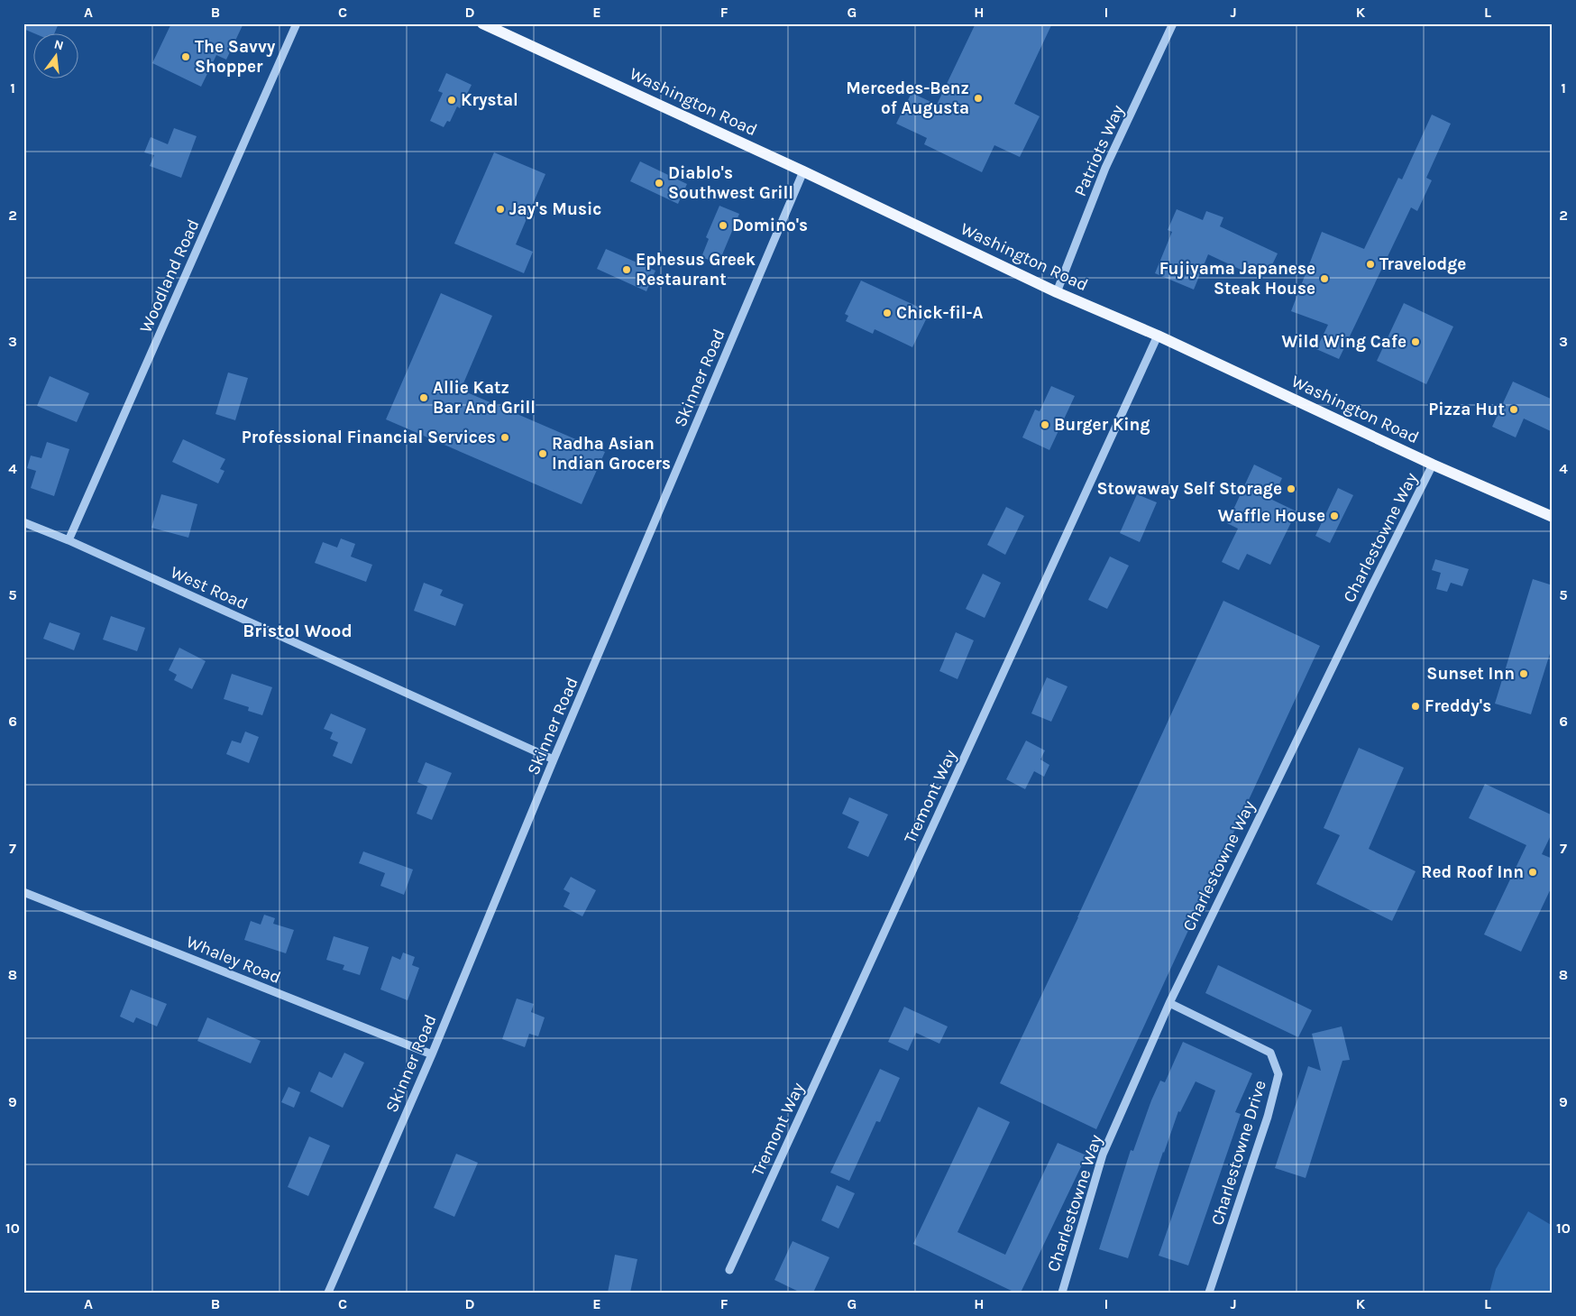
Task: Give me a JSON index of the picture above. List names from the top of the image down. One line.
{"streets":{"main road":["Washington Road"],"street":["Patriots Way","Woodland Road","Skinner Road","Charlestowne Way","West Road","Tremont Way","Whaley Road","Charlestowne Drive"]},"crossings":[["Washington Road","Patriots Way"],["Washington Road","Skinner Road"],["Washington Road","Charlestowne Way"],["Washington Road","Tremont Way"],["Woodland Road","West Road"],["Skinner Road","West Road"],["Skinner Road","Whaley Road"],["Charlestowne Way","Charlestowne Drive"]],"districts":["Bristol Wood"],"places":["The Savvy Shopper","Mercedes-Benz of Augusta","Krystal","Diablo's Southwest Grill","Jay's Music","Domino's","Travelodge","Ephesus Greek Restaurant","Fujiyama Japanese Steak House","Chick-fil-A","Wild Wing Cafe","Allie Katz Bar And Grill","Pizza Hut","Burger King","Professional Financial Services","Radha Asian Indian Grocers","Stowaway Self Storage","Waffle House","Sunset Inn","Freddy's","Red Roof Inn"],"north":"top","grid":{"columns":["A","B","C","D","E","F","G","H","I","J","K","L"],"rows":["1","2","3","4","5","6","7","8","9","10"]}}
